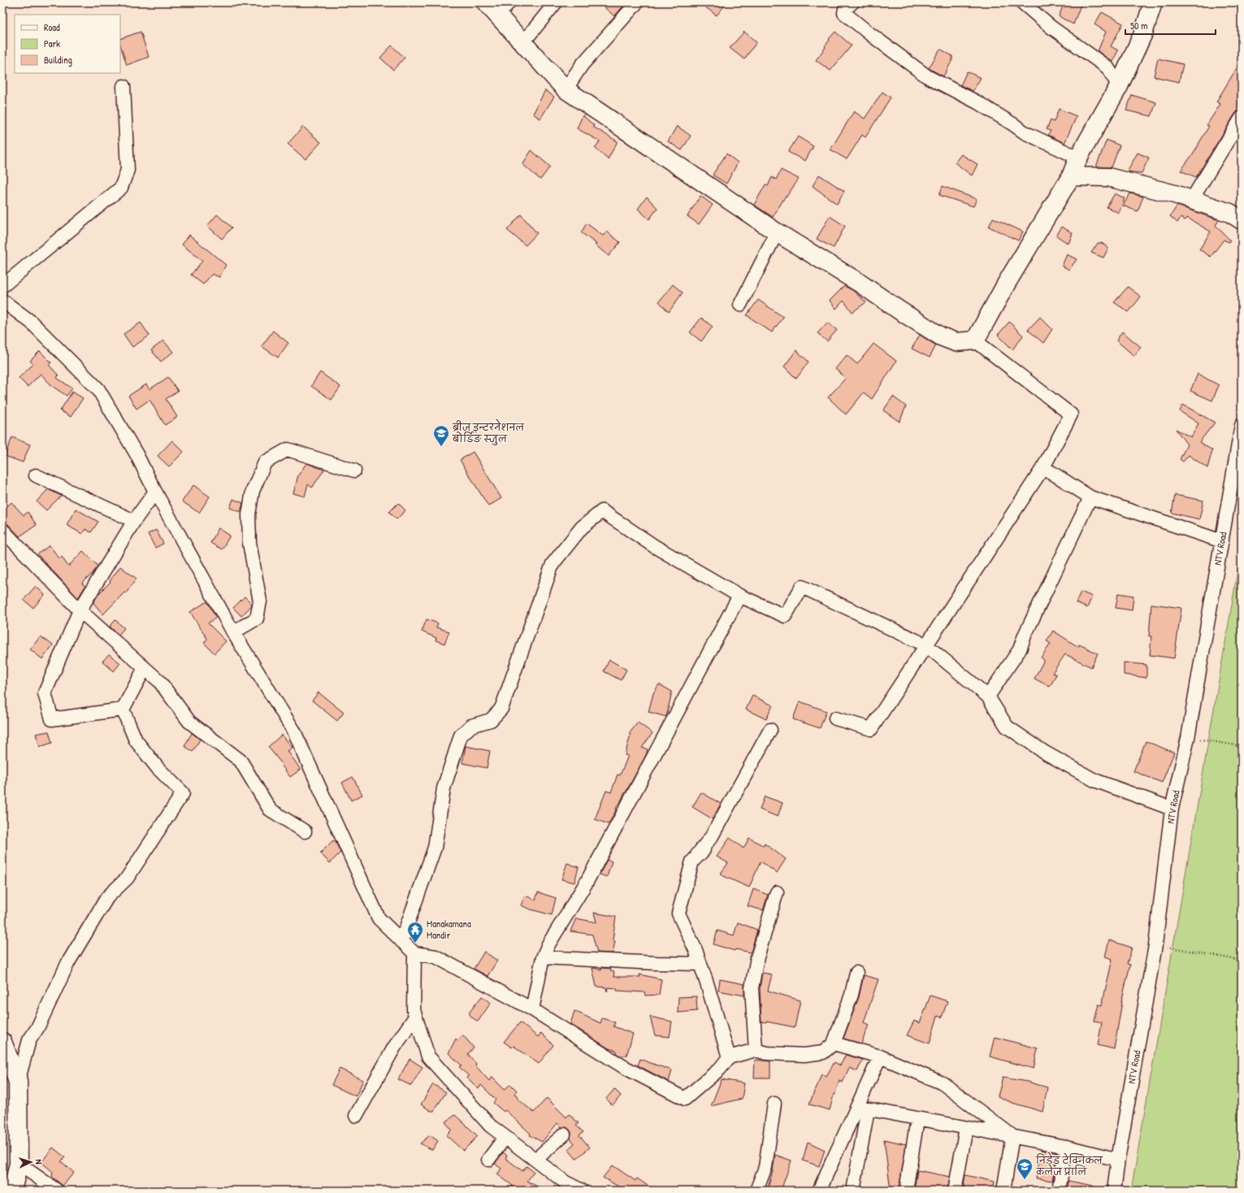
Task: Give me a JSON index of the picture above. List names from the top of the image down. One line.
{"streets":{"street":["NTV Road"]},"places":{"school or university":["ब्रीज इन्टरनेशनल बोर्डिङ स्जुल","निडेड टेक्निकल कलेज प्रालि"],"temple":["Manakamana Mandir"]},"legend":["Road","Park","Building"],"scale_bar":"50 m","north":"right"}
